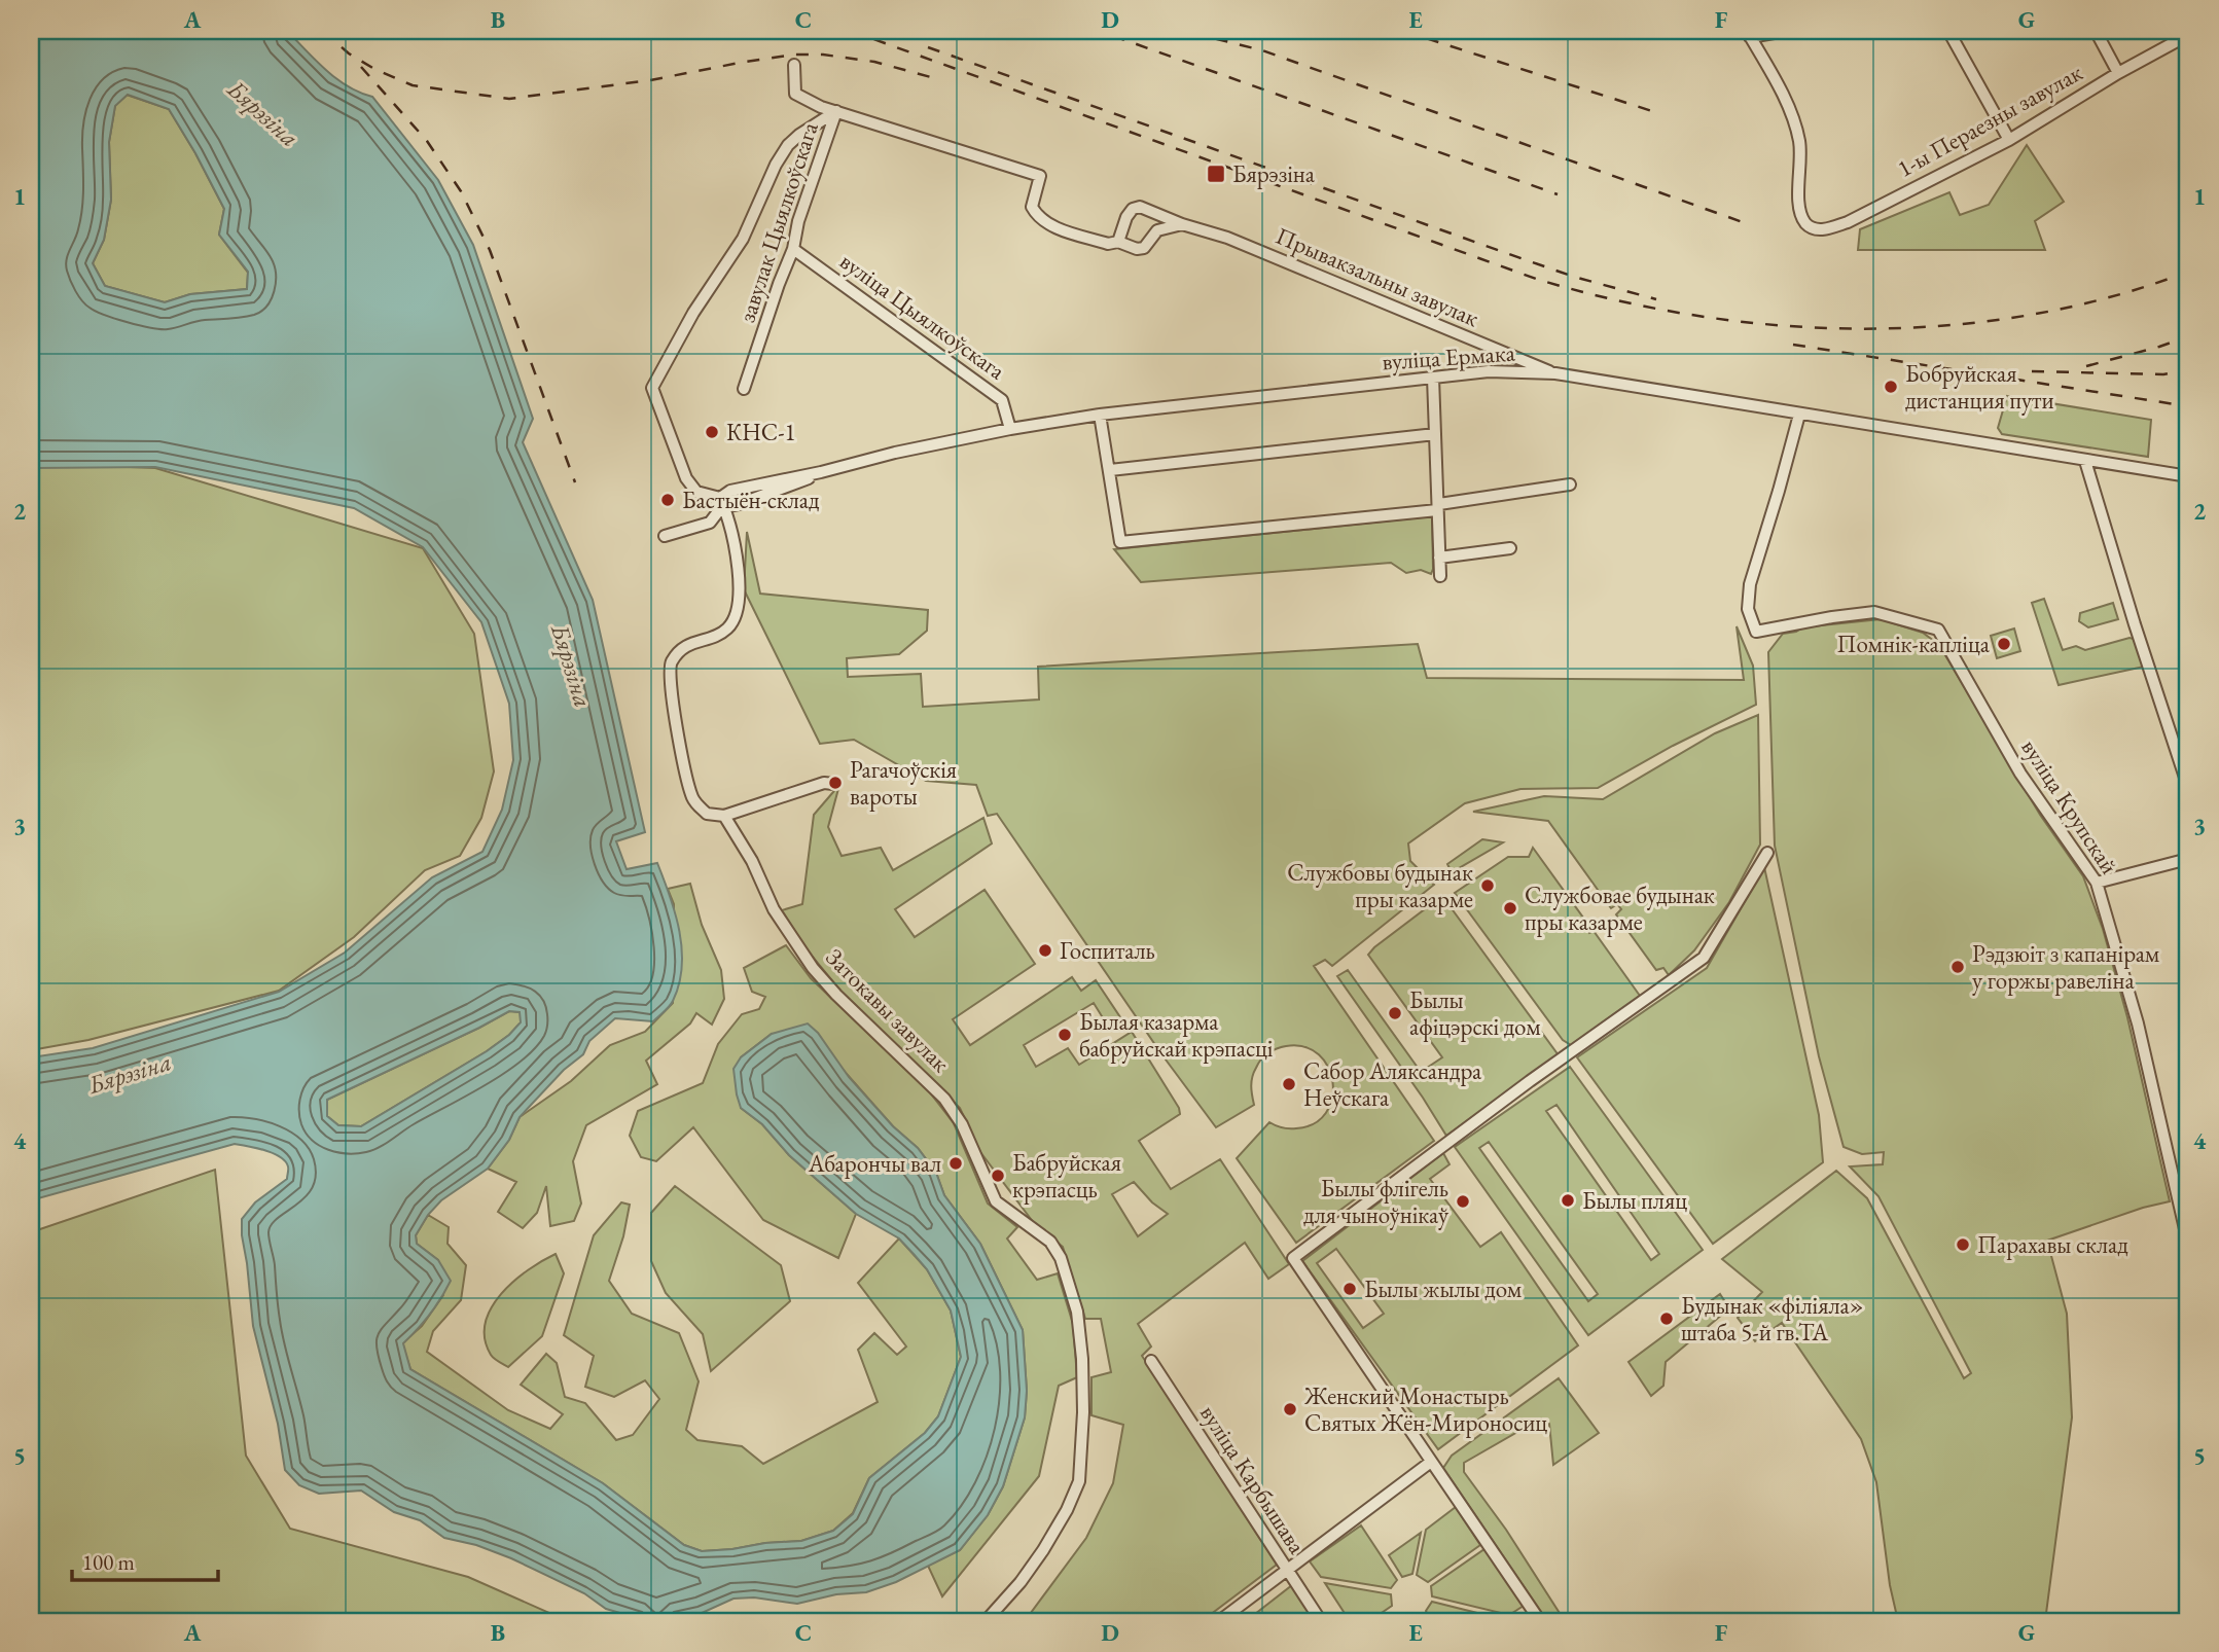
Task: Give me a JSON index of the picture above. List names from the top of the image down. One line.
{"streets":{"street":["1-ы Пераезны завулак","завулак Цыялкоўскага","Прывакзальны завулак","вуліца Цыялкоўскага","вуліца Ермака","вуліца Крупскай","Затокавы завулак","вуліца Карбышава"]},"crossings":[["завулак Цыялкоўскага","вуліца Цыялкоўскага"],["завулак Цыялкоўскага","вуліца Ермака"],["Прывакзальны завулак","вуліца Ермака"],["вуліца Цыялкоўскага","вуліца Ермака"],["вуліца Ермака","вуліца Крупскай"]],"water":["Бярэзіна"],"places":{"transit":["Бярэзіна"],"other":["Бобруйская дистанция пути","КНС-1","Бастыён-склад","Помнік-капліца","Рагачоўскія вароты","Службовы будынак пры казарме","Службовае будынак пры казарме","Госпиталь","Рэдзюіт з капанірам у горжы равеліна","Былы афіцэрскі дом","Былая казарма бабруйскай крэпасці","Сабор Аляксандра Неўскага","Абарончы вал","Бабруйская крэпасць","Былы пляц","Былы флігель для чыноўнікаў","Парахавы склад","Былы жылы дом","Будынак «філіяла» штаба 5-й гв.ТА","Женский Монастырь Святых Жён-Мироносиц"]},"scale_bar":"100 m","grid":{"columns":["A","B","C","D","E","F","G"],"rows":["1","2","3","4","5"]}}
